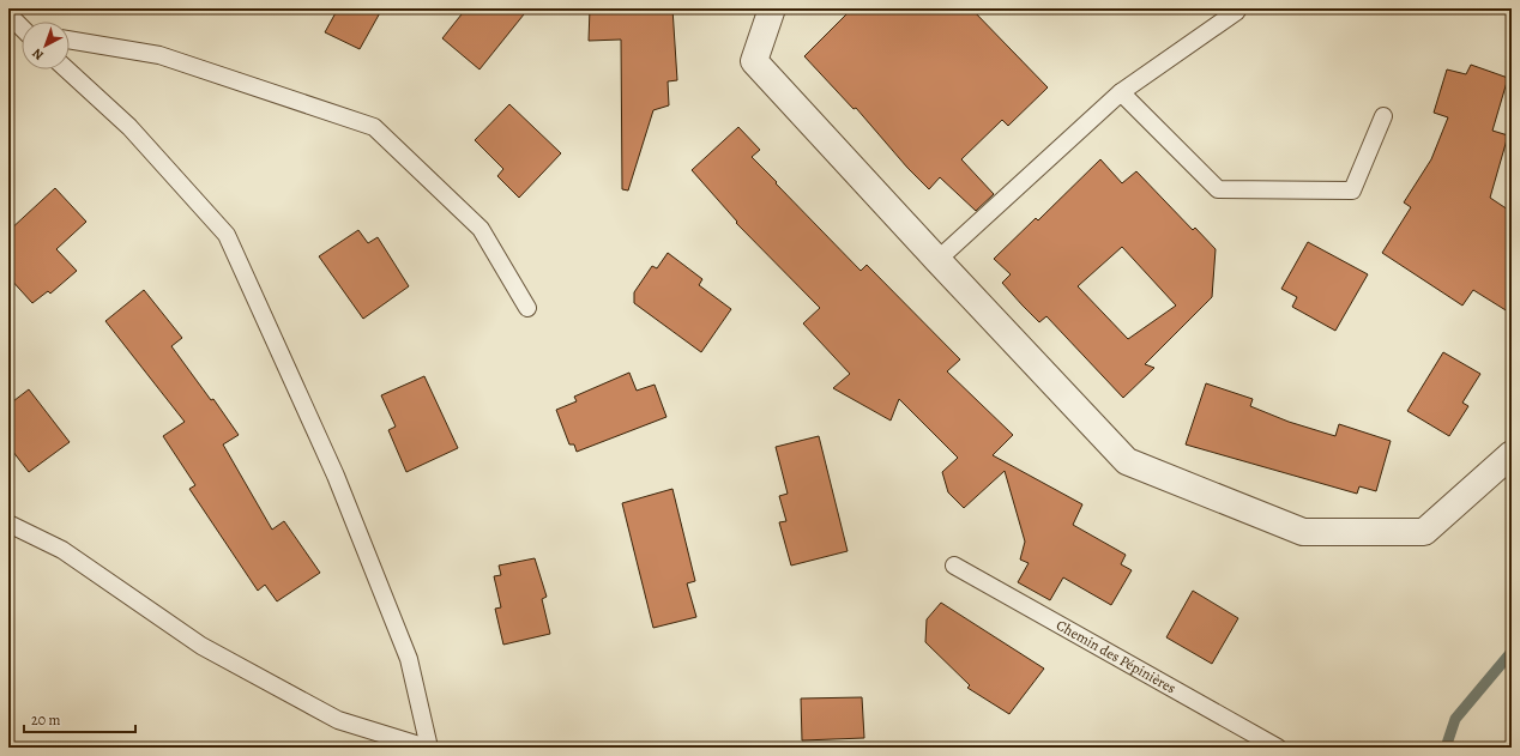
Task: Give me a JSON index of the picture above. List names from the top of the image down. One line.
{"streets":{"lane":["Chemin des Pépinières"]},"scale_bar":"20 m","north":"bottom left"}
